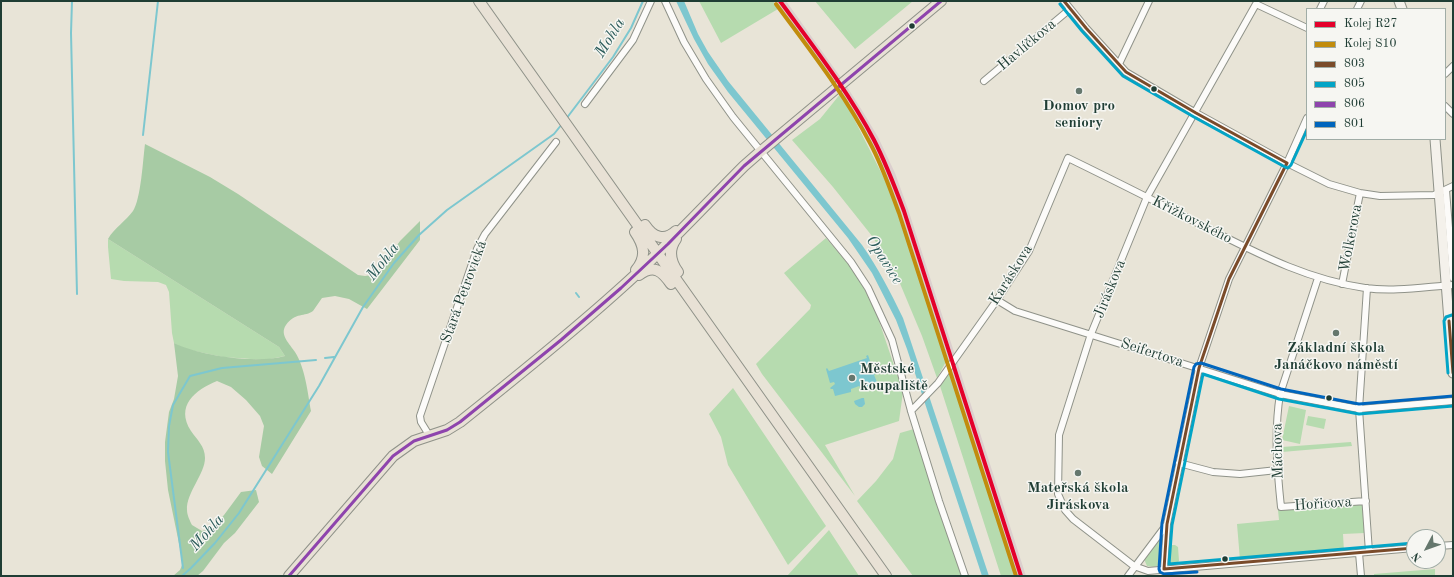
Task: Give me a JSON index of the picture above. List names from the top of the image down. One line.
{"streets":{"street":["Havlíčkova","Křižkovského","Wolkerova","Karáskova","Jiráskova","Stará Petrovická","Seifertova","Máchova","Hořicova"]},"crossings":[["Křižkovského","Wolkerova"],["Křižkovského","Karáskova"],["Křižkovského","Jiráskova"],["Křižkovského","Máchova"],["Karáskova","Seifertova"],["Jiráskova","Seifertova"],["Seifertova","Máchova"],["Máchova","Hořicova"]],"water":["Mohla","Opavice"],"places":["Domov pro seniory","Základní škola Janáčkovo náměstí","Městské koupaliště","Mateřská škola Jiráskova"],"lines":["rail line R27","transit line 803","transit line 806","rail line S10","transit line 805","transit line 801"],"legend":["Kolej R27","Kolej S10","803","805","806","801"],"north":"bottom left"}
